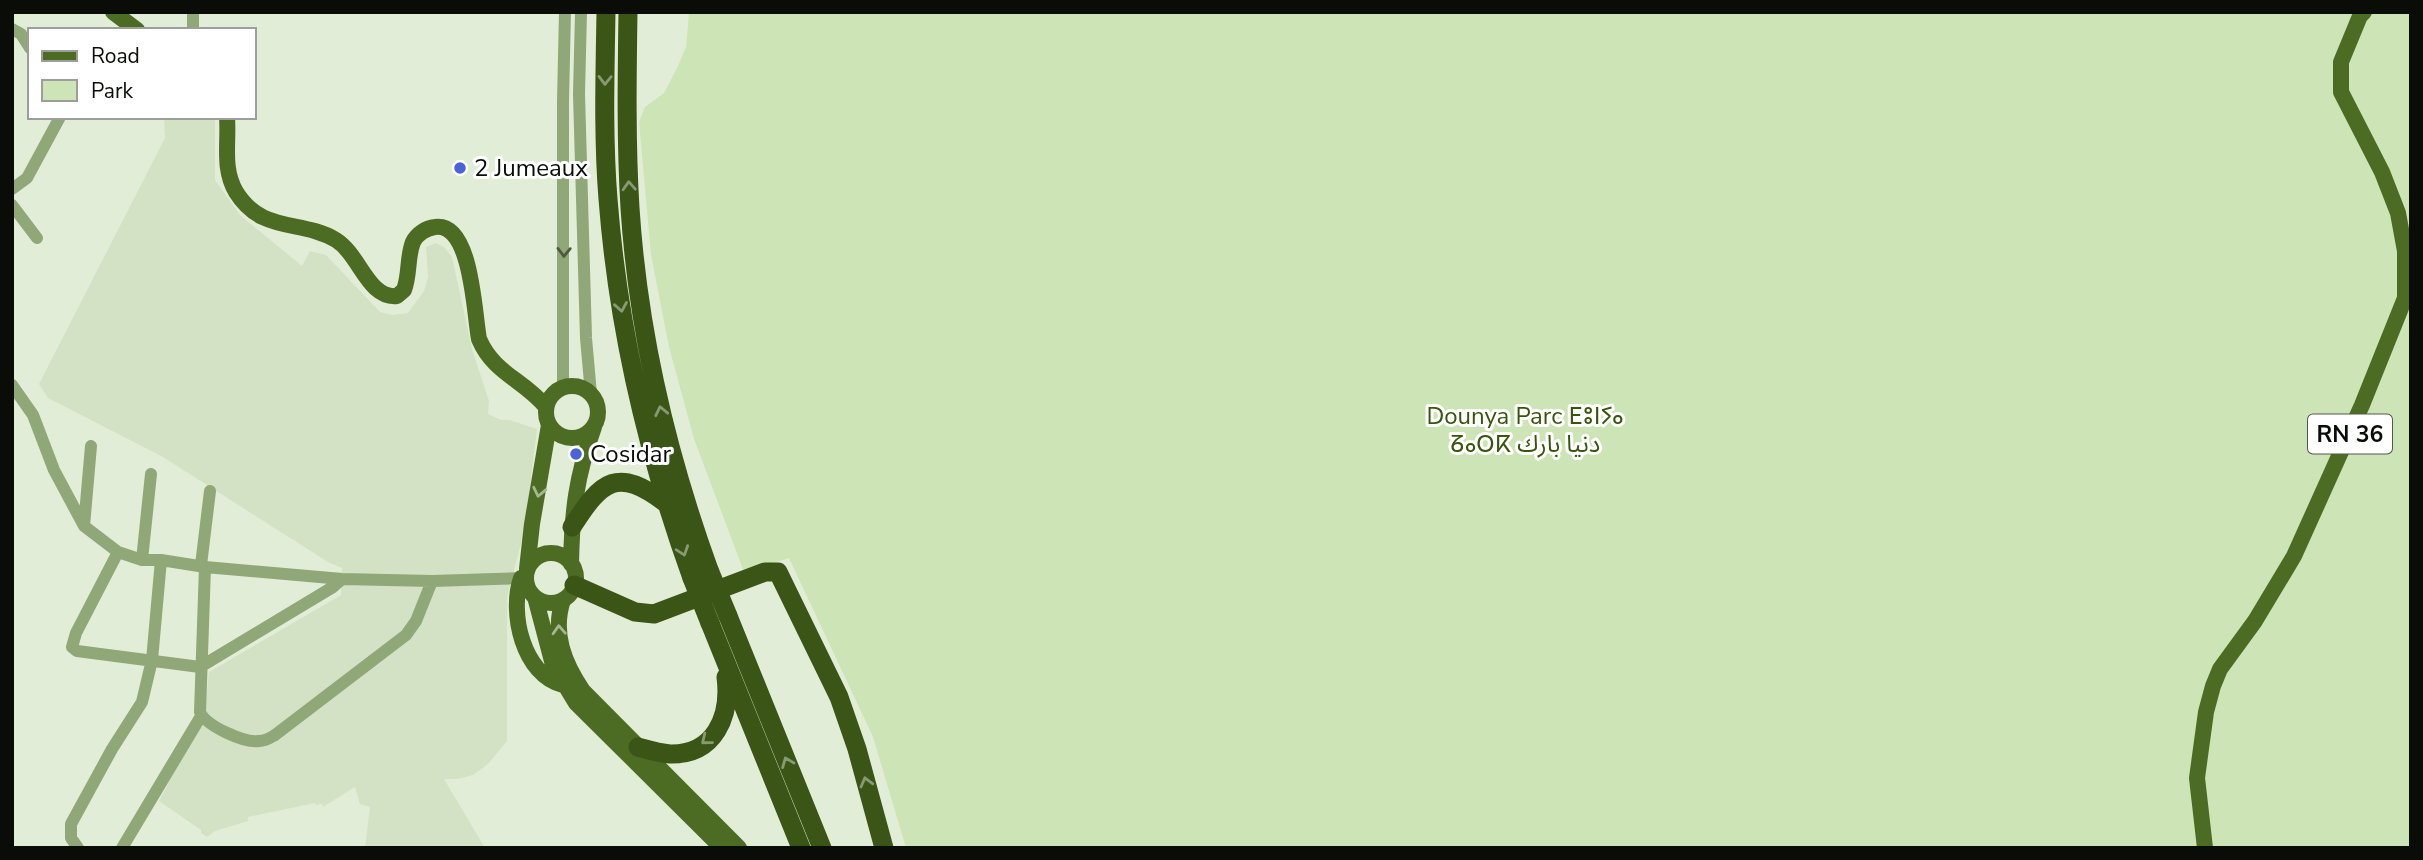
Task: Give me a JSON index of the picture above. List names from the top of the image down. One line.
{"streets":{"main road":["RN 36"]},"parks":["Dounya Parc ⴹⵓⵏⵢⴰ ⵒⴰⵔⴽ دنيا بارك"],"places":["2 Jumeaux","Cosidar"],"legend":["Road","Park"]}
